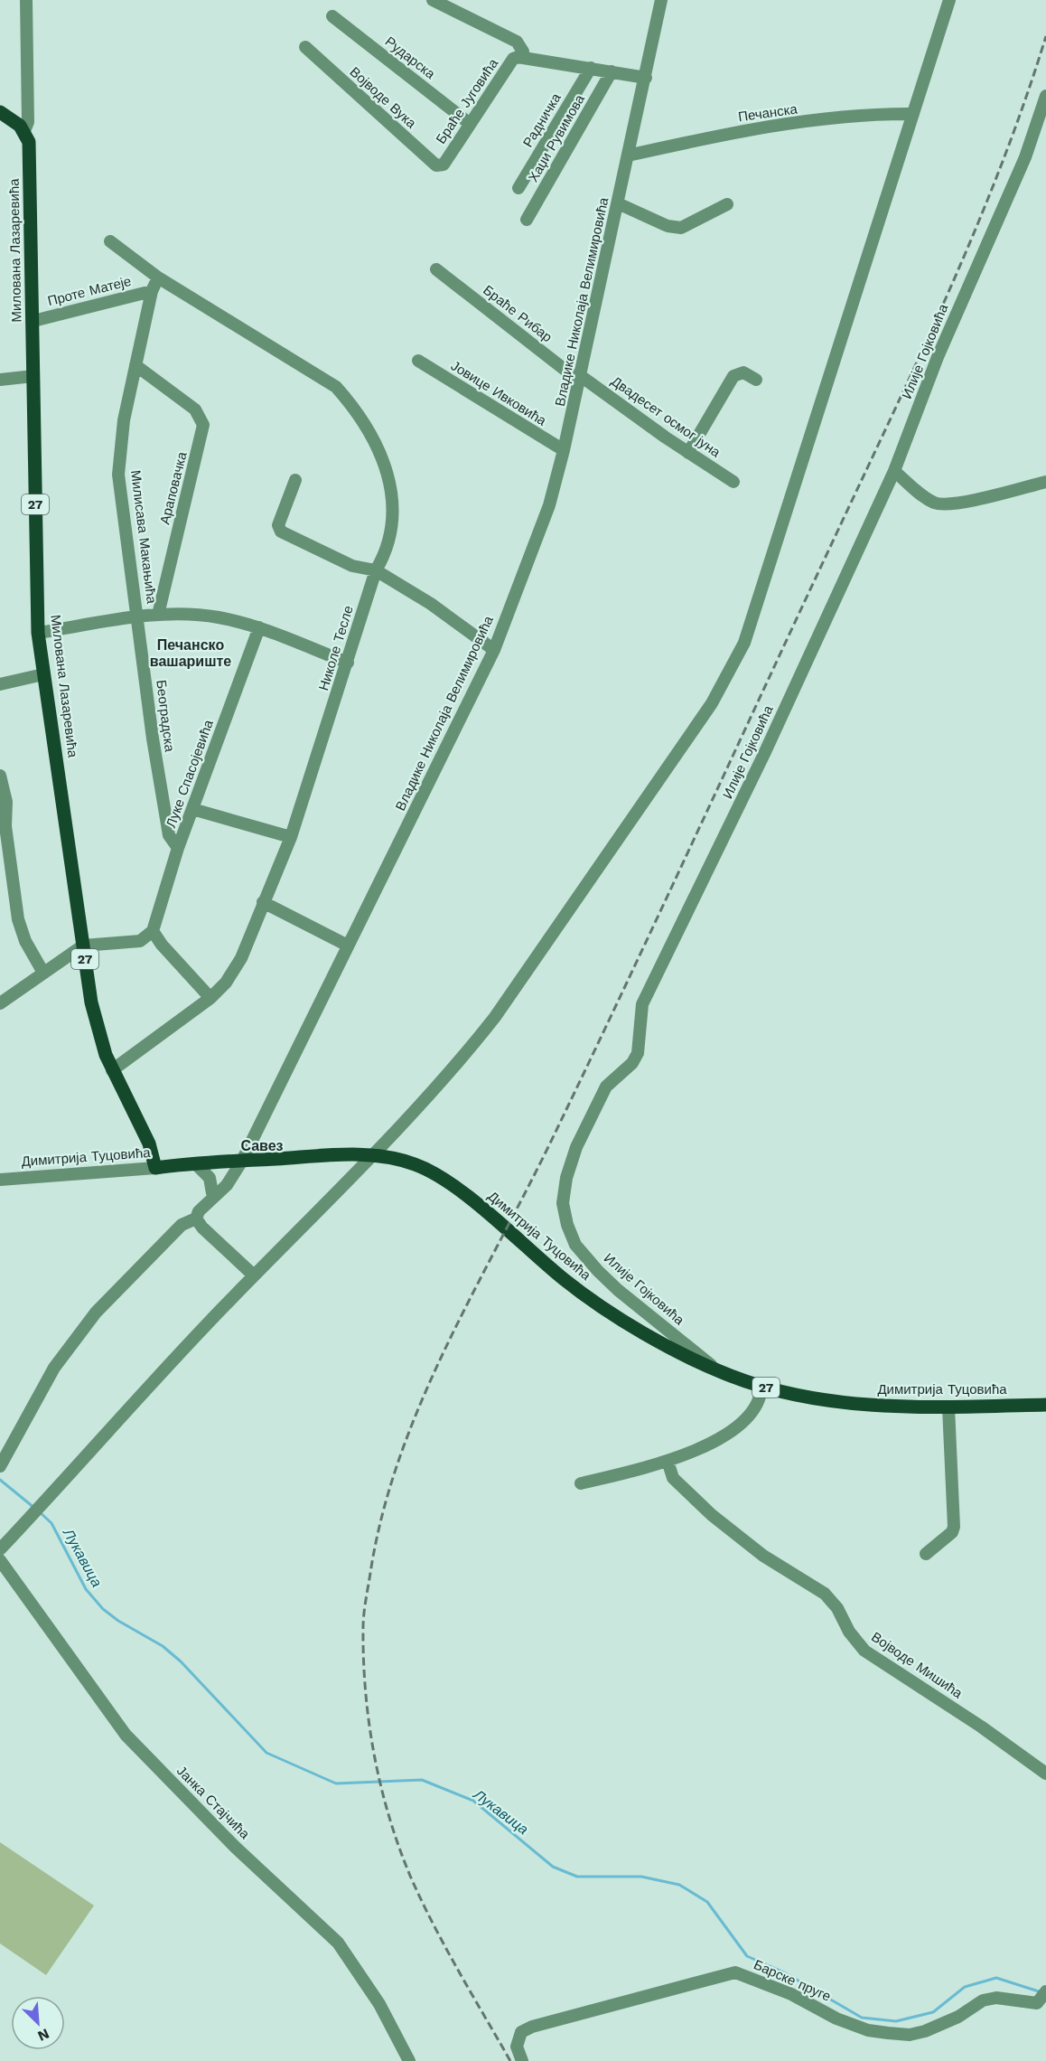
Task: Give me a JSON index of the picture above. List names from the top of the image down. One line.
{"streets":{"main road":["Милована Лазаревића","27","Димитрија Туцовића"],"street":["Рударска","Војводе Вука","Браће Југовића","Печанска","Радничка","Хаџи Рувимова","Проте Матеје","Владике Николаја Велимировића","Браће Рибар","Илије Гојковића","Јовице Ивковића","Двадесет осмог јуна","Араповачка","Милисава Макањића","Николе Тесле","Београдска","Луке Спасојевића","Војводе Мишића","Јанка Стајчића","Барске пруге"]},"crossings":[["Рударска","Браће Југовића"],["Војводе Вука","Браће Југовића"],["Печанска","Владике Николаја Велимировића"],["Милована Лазаревића","Проте Матеје"],["Милована Лазаревића","Николе Тесле"],["Милована Лазаревића","Димитрија Туцовића"],["Проте Матеје","Араповачка"],["Проте Матеје","Милисава Макањића"],["Проте Матеје","Николе Тесле"],["Владике Николаја Велимировића","Браће Рибар"],["Владике Николаја Велимировића","Јовице Ивковића"],["Владике Николаја Велимировића","Двадесет осмог јуна"],["Владике Николаја Велимировића","Димитрија Туцовића"],["Браће Рибар","Двадесет осмог јуна"],["Илије Гојковића","Димитрија Туцовића"],["Араповачка","Милисава Макањића"],["Милисава Макањића","Београдска"],["Београдска","Луке Спасојевића"]],"districts":["Печанско вашариште","Савез"],"water":["Лукавица"],"north":"bottom right"}
